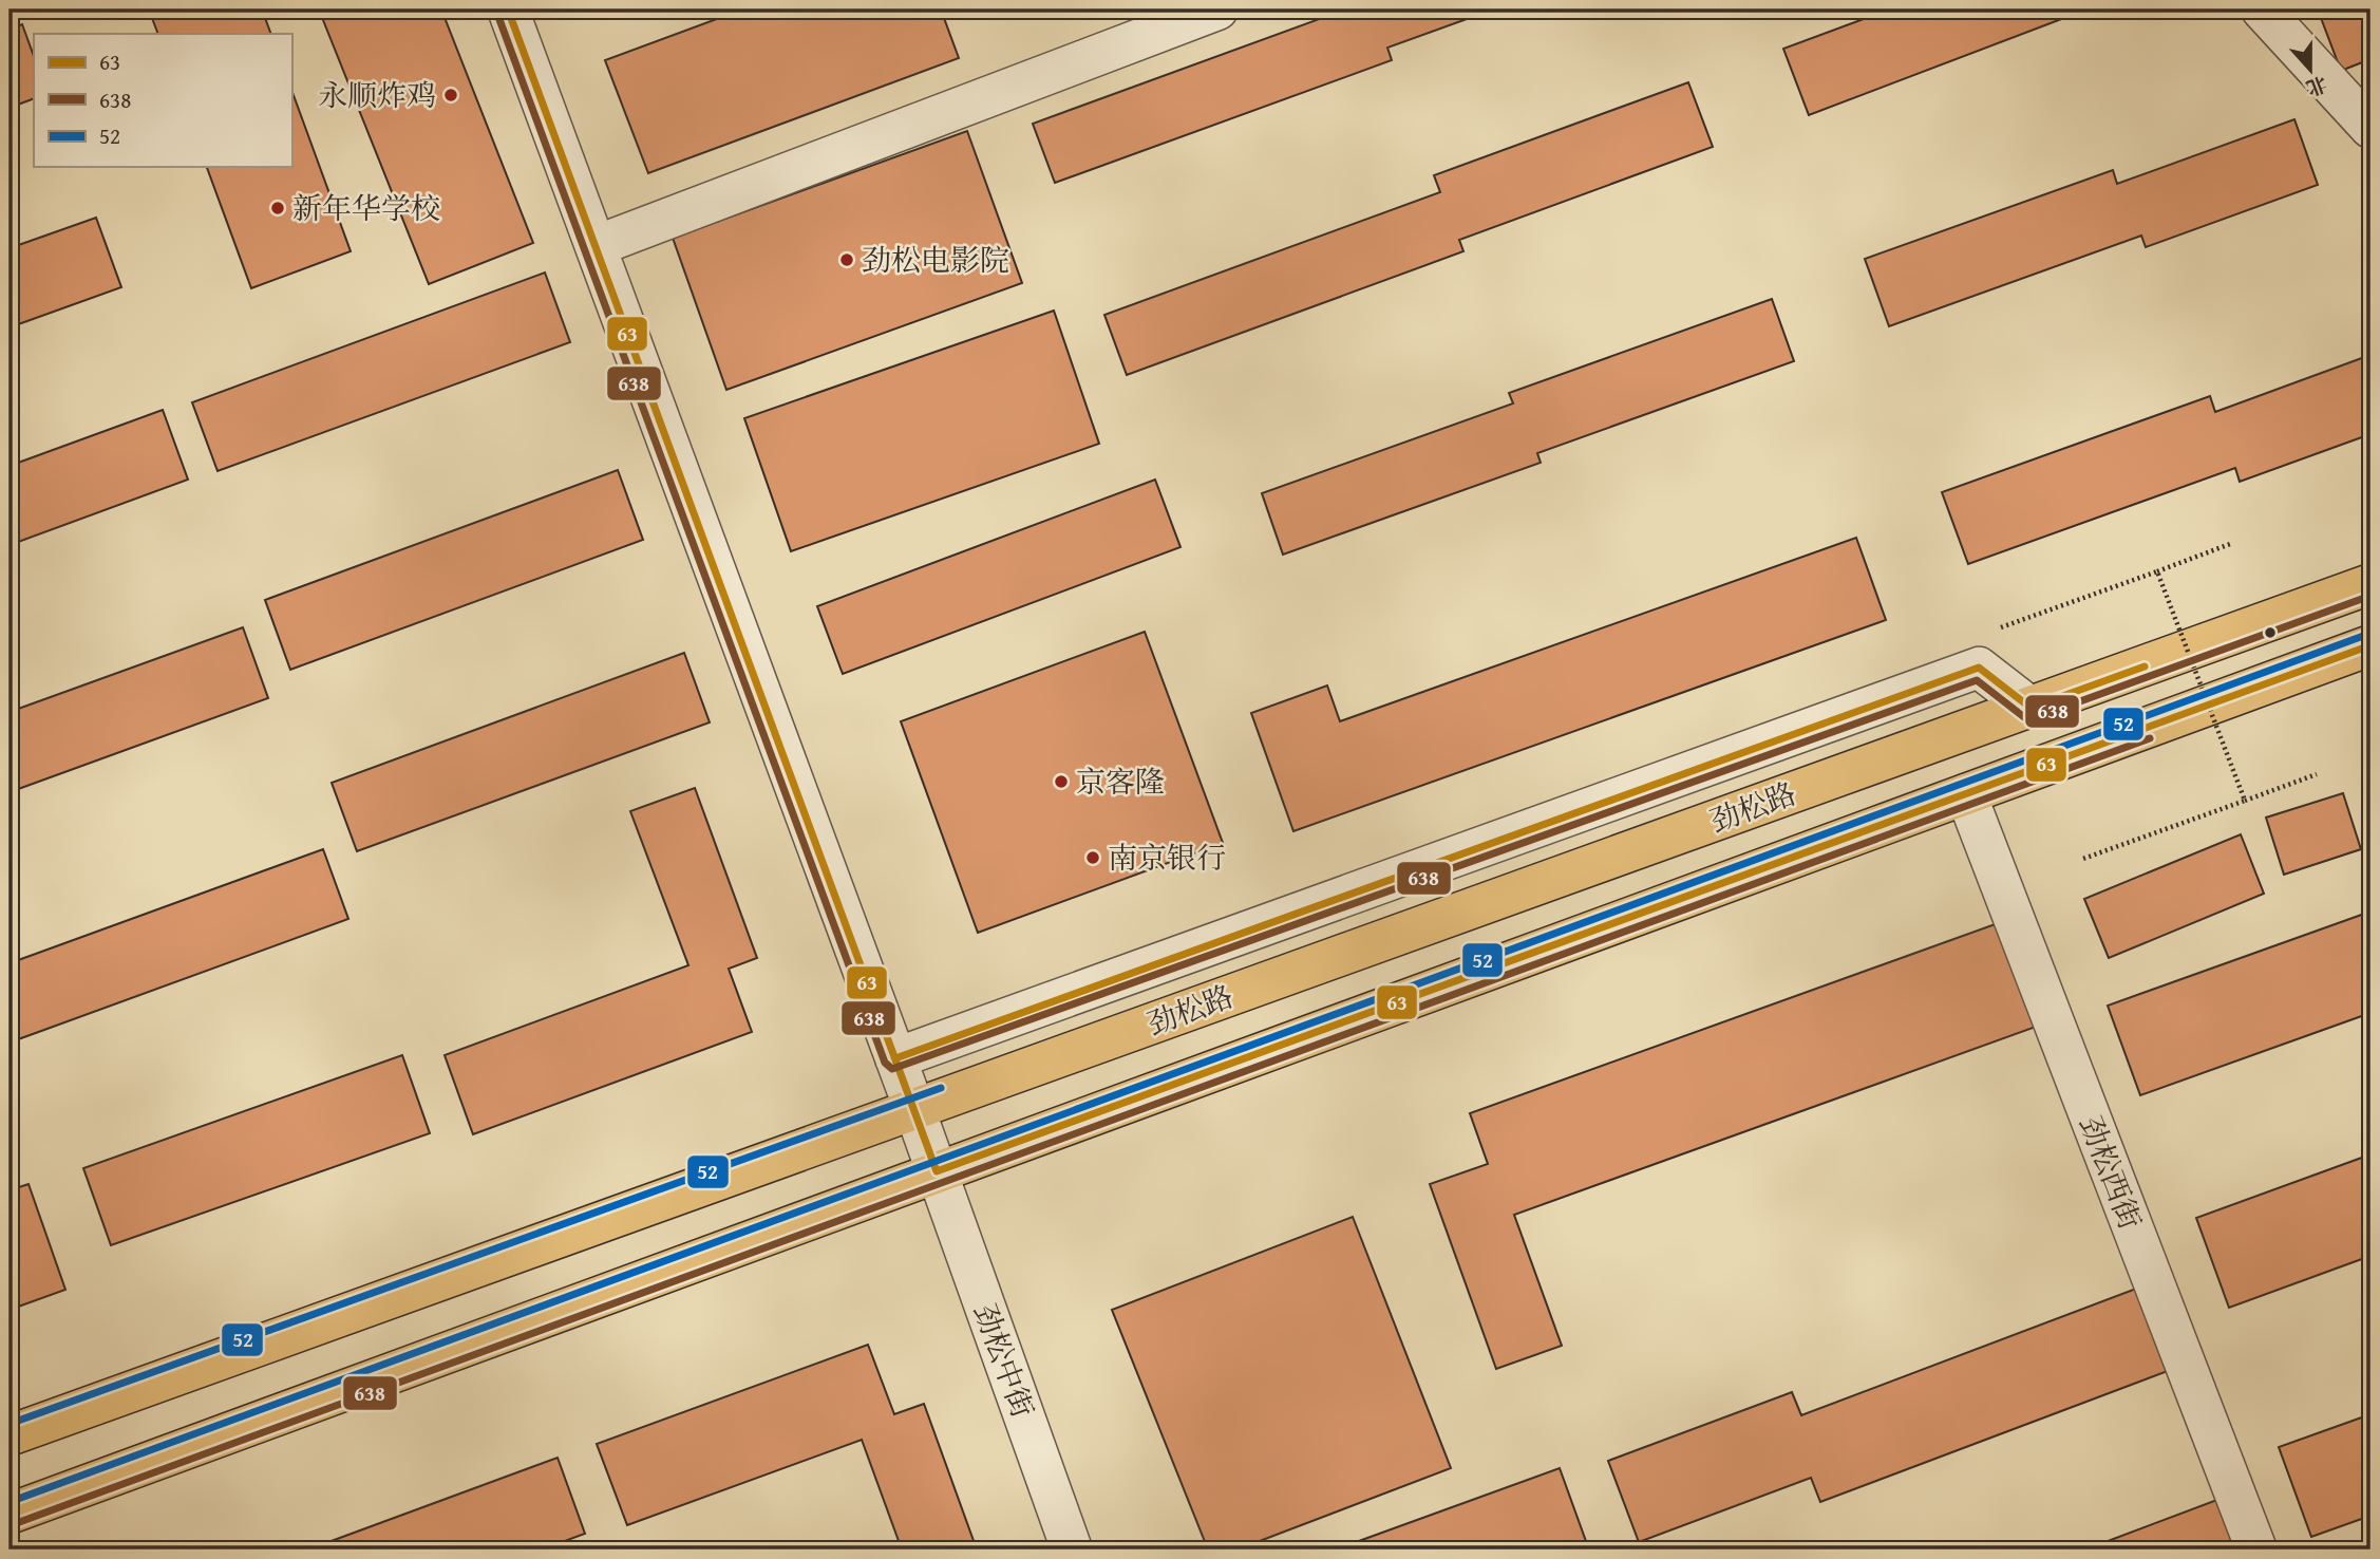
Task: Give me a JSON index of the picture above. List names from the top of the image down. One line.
{"streets":{"main road":["劲松路"],"street":["劲松西街","劲松中街"]},"crossings":[["劲松路","劲松西街"],["劲松路","劲松中街"]],"places":["永顺炸鸡","新年华学校","劲松电影院","京客隆","南京银行"],"lines":["transit line 63","transit line 638","transit line 52"],"legend":["63","638","52"],"north":"bottom"}
